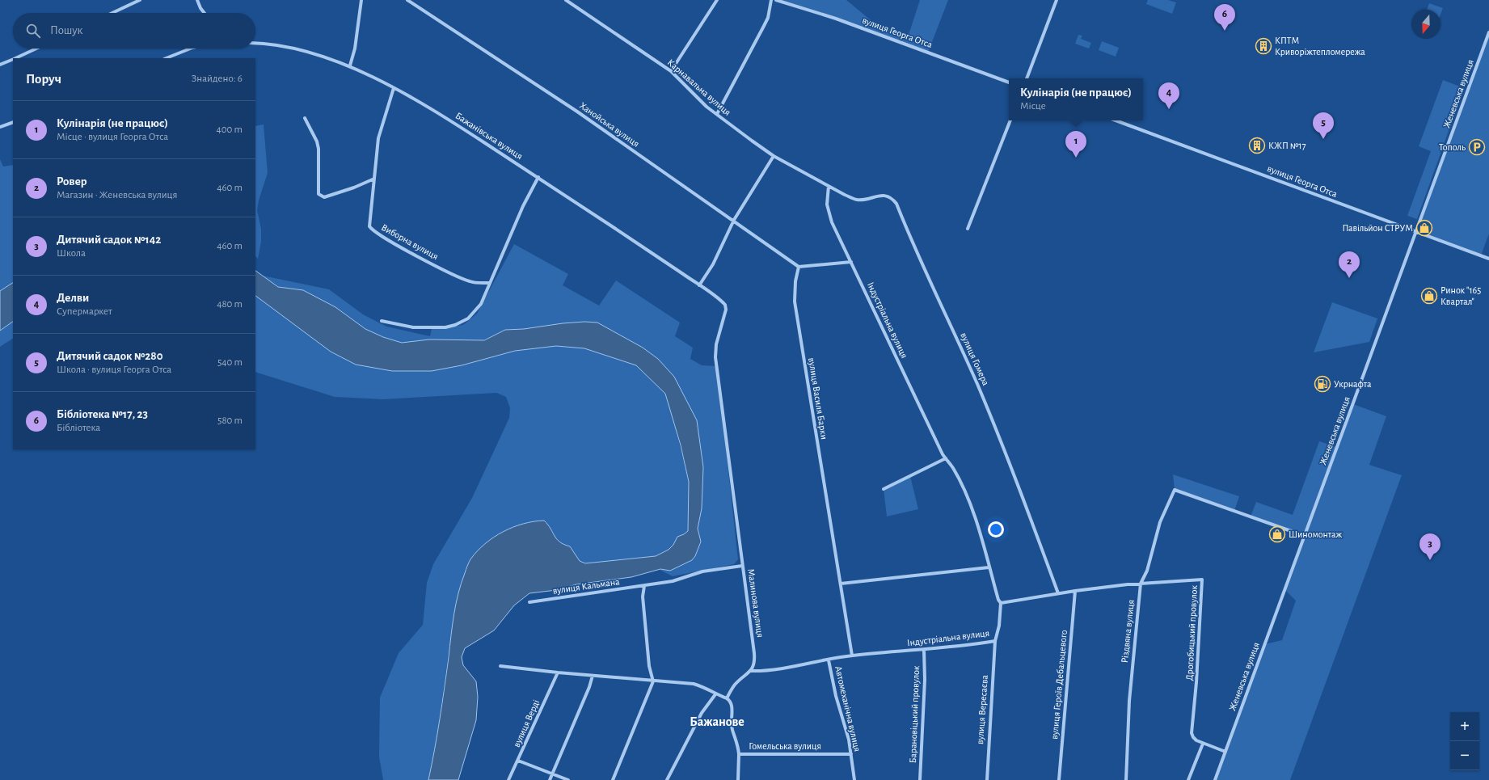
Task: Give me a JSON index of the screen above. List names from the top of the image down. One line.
{"streets":{"street":["вулиця Георга Отса","Карнавальна вулиця","Женевська вулиця","Ханойська вулиця","Бажанівська вулиця","Виборна вулиця","Індустріальна вулиця","вулиця Гомера","вулиця Василя Барки","вулиця Кальмана","Малинова вулиця","Різдвяна вулиця","Дрогобицький провулок","вулиця Героїв Дебальцевого","Автомеханічна вулиця","вулиця Вересаєва","Барановіцький провулок","вулиця Верді","Гомельська вулиця"]},"crossings":[["вулиця Георга Отса","Женевська вулиця"],["Карнавальна вулиця","Індустріальна вулиця"],["Карнавальна вулиця","вулиця Гомера"],["Женевська вулиця","Різдвяна вулиця"],["Женевська вулиця","Дрогобицький провулок"],["Ханойська вулиця","вулиця Василя Барки"],["Бажанівська вулиця","Виборна вулиця"],["Бажанівська вулиця","Малинова вулиця"],["Індустріальна вулиця","вулиця Гомера"],["Індустріальна вулиця","вулиця Василя Барки"],["Індустріальна вулиця","Малинова вулиця"],["Індустріальна вулиця","Автомеханічна вулиця"],["Індустріальна вулиця","вулиця Вересаєва"],["Індустріальна вулиця","Барановіцький провулок"],["вулиця Кальмана","Малинова вулиця"],["Різдвяна вулиця","Дрогобицький провулок"],["Автомеханічна вулиця","Гомельська вулиця"]],"districts":["Бажанове"],"places":{"building":["КПТМ Криворіжтепломережа","КЖП №17"],"parking":["Тополь"],"shop":["Павільйон СТРУМ","Ринок \"165 Квартал\"","Шиномонтаж"],"fuel station":["Укрнафта"]},"north":"bottom","page":{"pins":["6","4","5","1","2","3"],"search":"Пошук","heading":["Поруч","Знайдено: 6"],"popup":["Кулінарія (не працює)","Місце"],"list":[{"mark":"1","name":"Кулінарія (не працює)","note":"Місце · вулиця Георга Отса","value":"400 m"},{"mark":"2","name":"Ровер","note":"Магазин · Женевська вулиця","value":"460 m"},{"mark":"3","name":"Дитячий садок №142","note":"Школа","value":"460 m"},{"mark":"4","name":"Делви","note":"Супермаркет","value":"480 m"},{"mark":"5","name":"Дитячий садок №280","note":"Школа · вулиця Георга Отса","value":"540 m"},{"mark":"6","name":"Бібліотека №17, 23","note":"Бібліотека","value":"580 m"}],"map_buttons":["+","−"]}}
